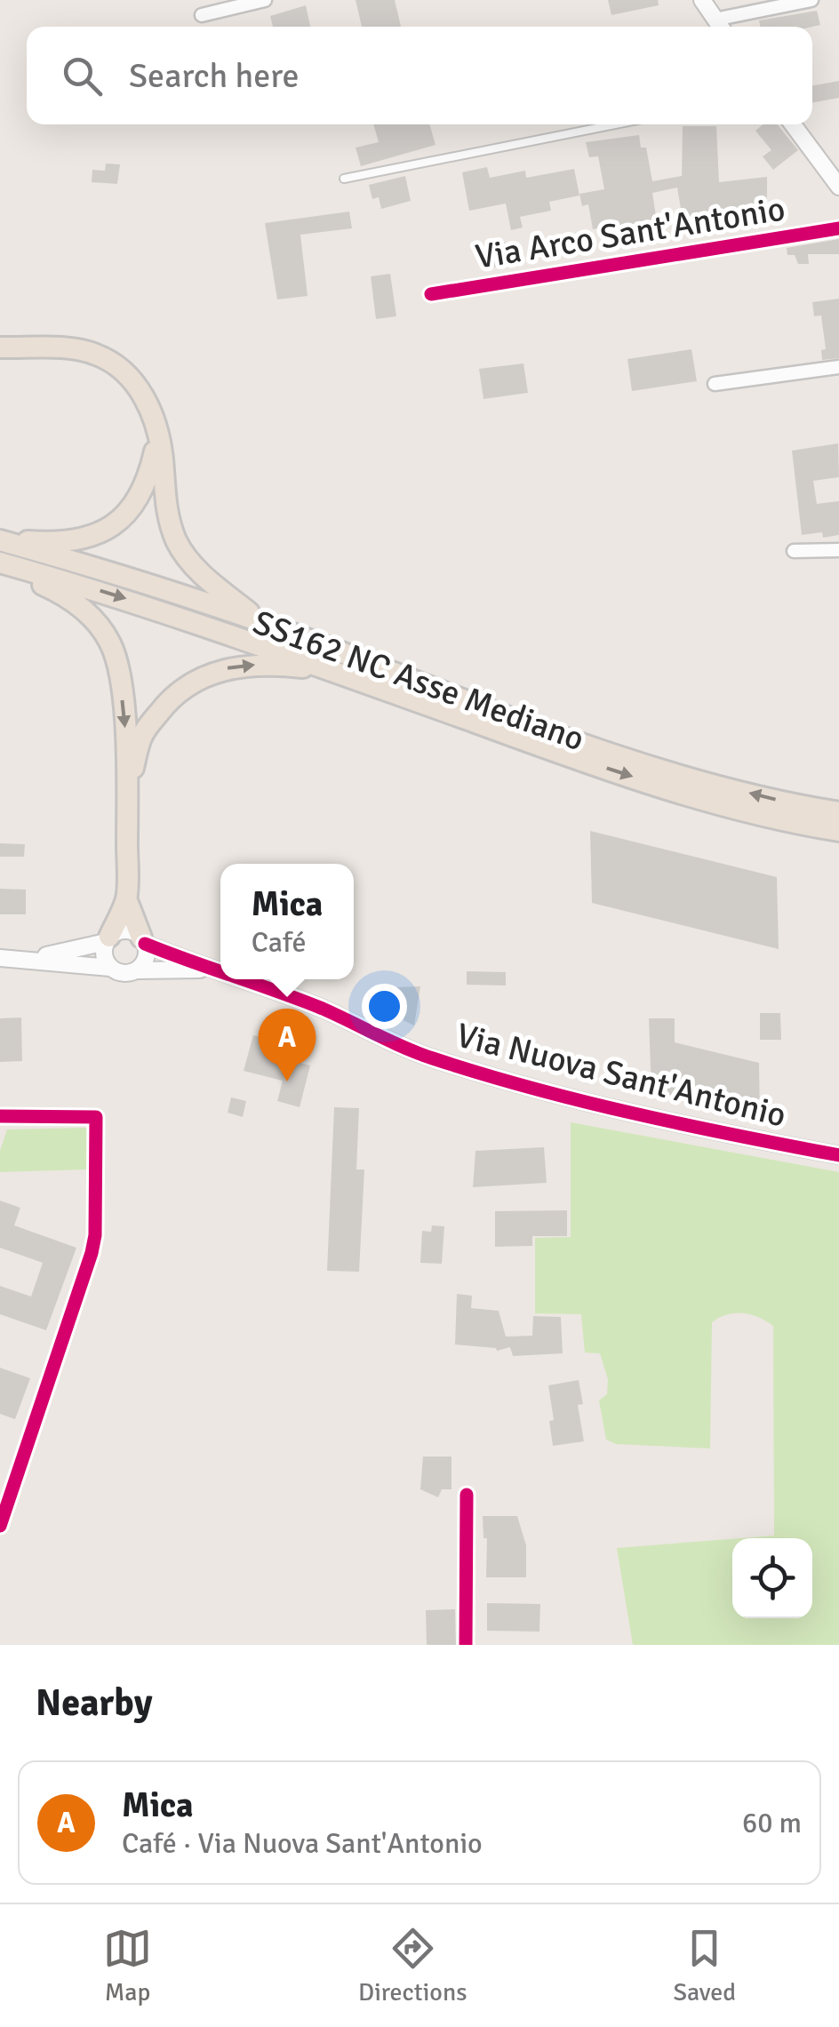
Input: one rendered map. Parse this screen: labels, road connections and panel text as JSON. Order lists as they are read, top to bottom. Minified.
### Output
{"streets":{"highway":["SS162 NC Asse Mediano"],"street":["Via Arco Sant'Antonio","Via Nuova Sant'Antonio"]},"page":{"search":"Search here","popup":["Mica","Café"],"pins":"A","heading":"Nearby","list":[{"mark":"A","name":"Mica","note":"Café · Via Nuova Sant'Antonio","value":"60 m"}],"nav":["Map","Directions","Saved"]}}
